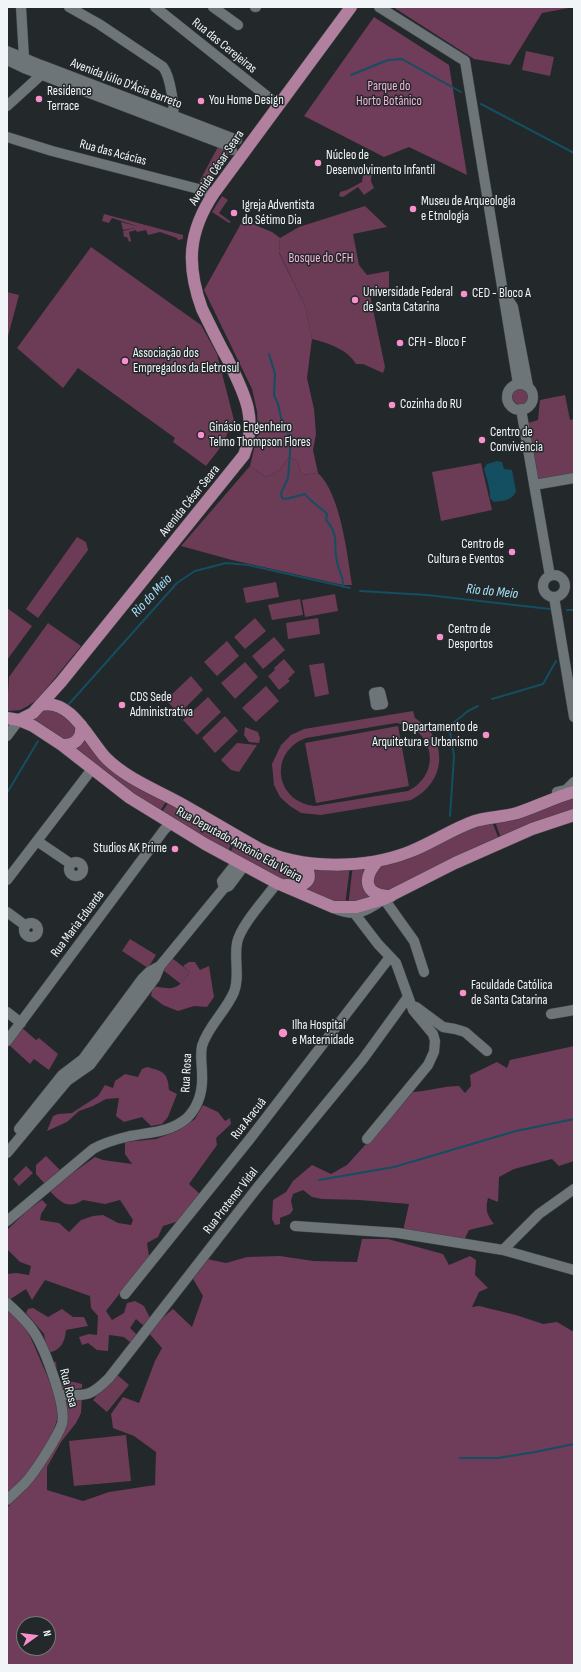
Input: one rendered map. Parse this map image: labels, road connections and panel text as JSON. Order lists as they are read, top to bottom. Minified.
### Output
{"streets":{"main road":["Avenida César Seara","Rua Deputado Antônio Edu Vieira"],"street":["Rua das Cerejeiras","Avenida Júlio D'Ácia Barreto","Rua das Acácias","Rua Maria Eduarda","Rua Rosa","Rua Aracuã","Rua Protenor Vidal"]},"crossings":[["Rua das Cerejeiras","Avenida César Seara"],["Avenida Júlio D'Ácia Barreto","Avenida César Seara"],["Rua das Acácias","Avenida César Seara"],["Avenida César Seara","Rua Deputado Antônio Edu Vieira"],["Rua Deputado Antônio Edu Vieira","Rua Maria Eduarda"],["Rua Deputado Antônio Edu Vieira","Rua Rosa"],["Rua Rosa","Rua Protenor Vidal"]],"water":["Rio do Meio"],"parks":["Parque do Horto Botânico","Bosque do CFH"],"places":["Residence Terrace","You Home Design","Núcleo de Desenvolvimento Infantil","Museu de Arqueologia e Etnologia","Igreja Adventista do Sétimo Dia","CED - Bloco A","Universidade Federal de Santa Catarina","CFH - Bloco F","Associação dos Empregados da Eletrosul","Cozinha do RU","Ginásio Engenheiro Telmo Thompson Flores","Centro de Convivência","Centro de Cultura e Eventos","Centro de Desportos","CDS Sede Administrativa","Departamento de Arquitetura e Urbanismo","Studios AK Prime","Faculdade Católica de Santa Catarina","Ilha Hospital e Maternidade"],"north":"right"}
